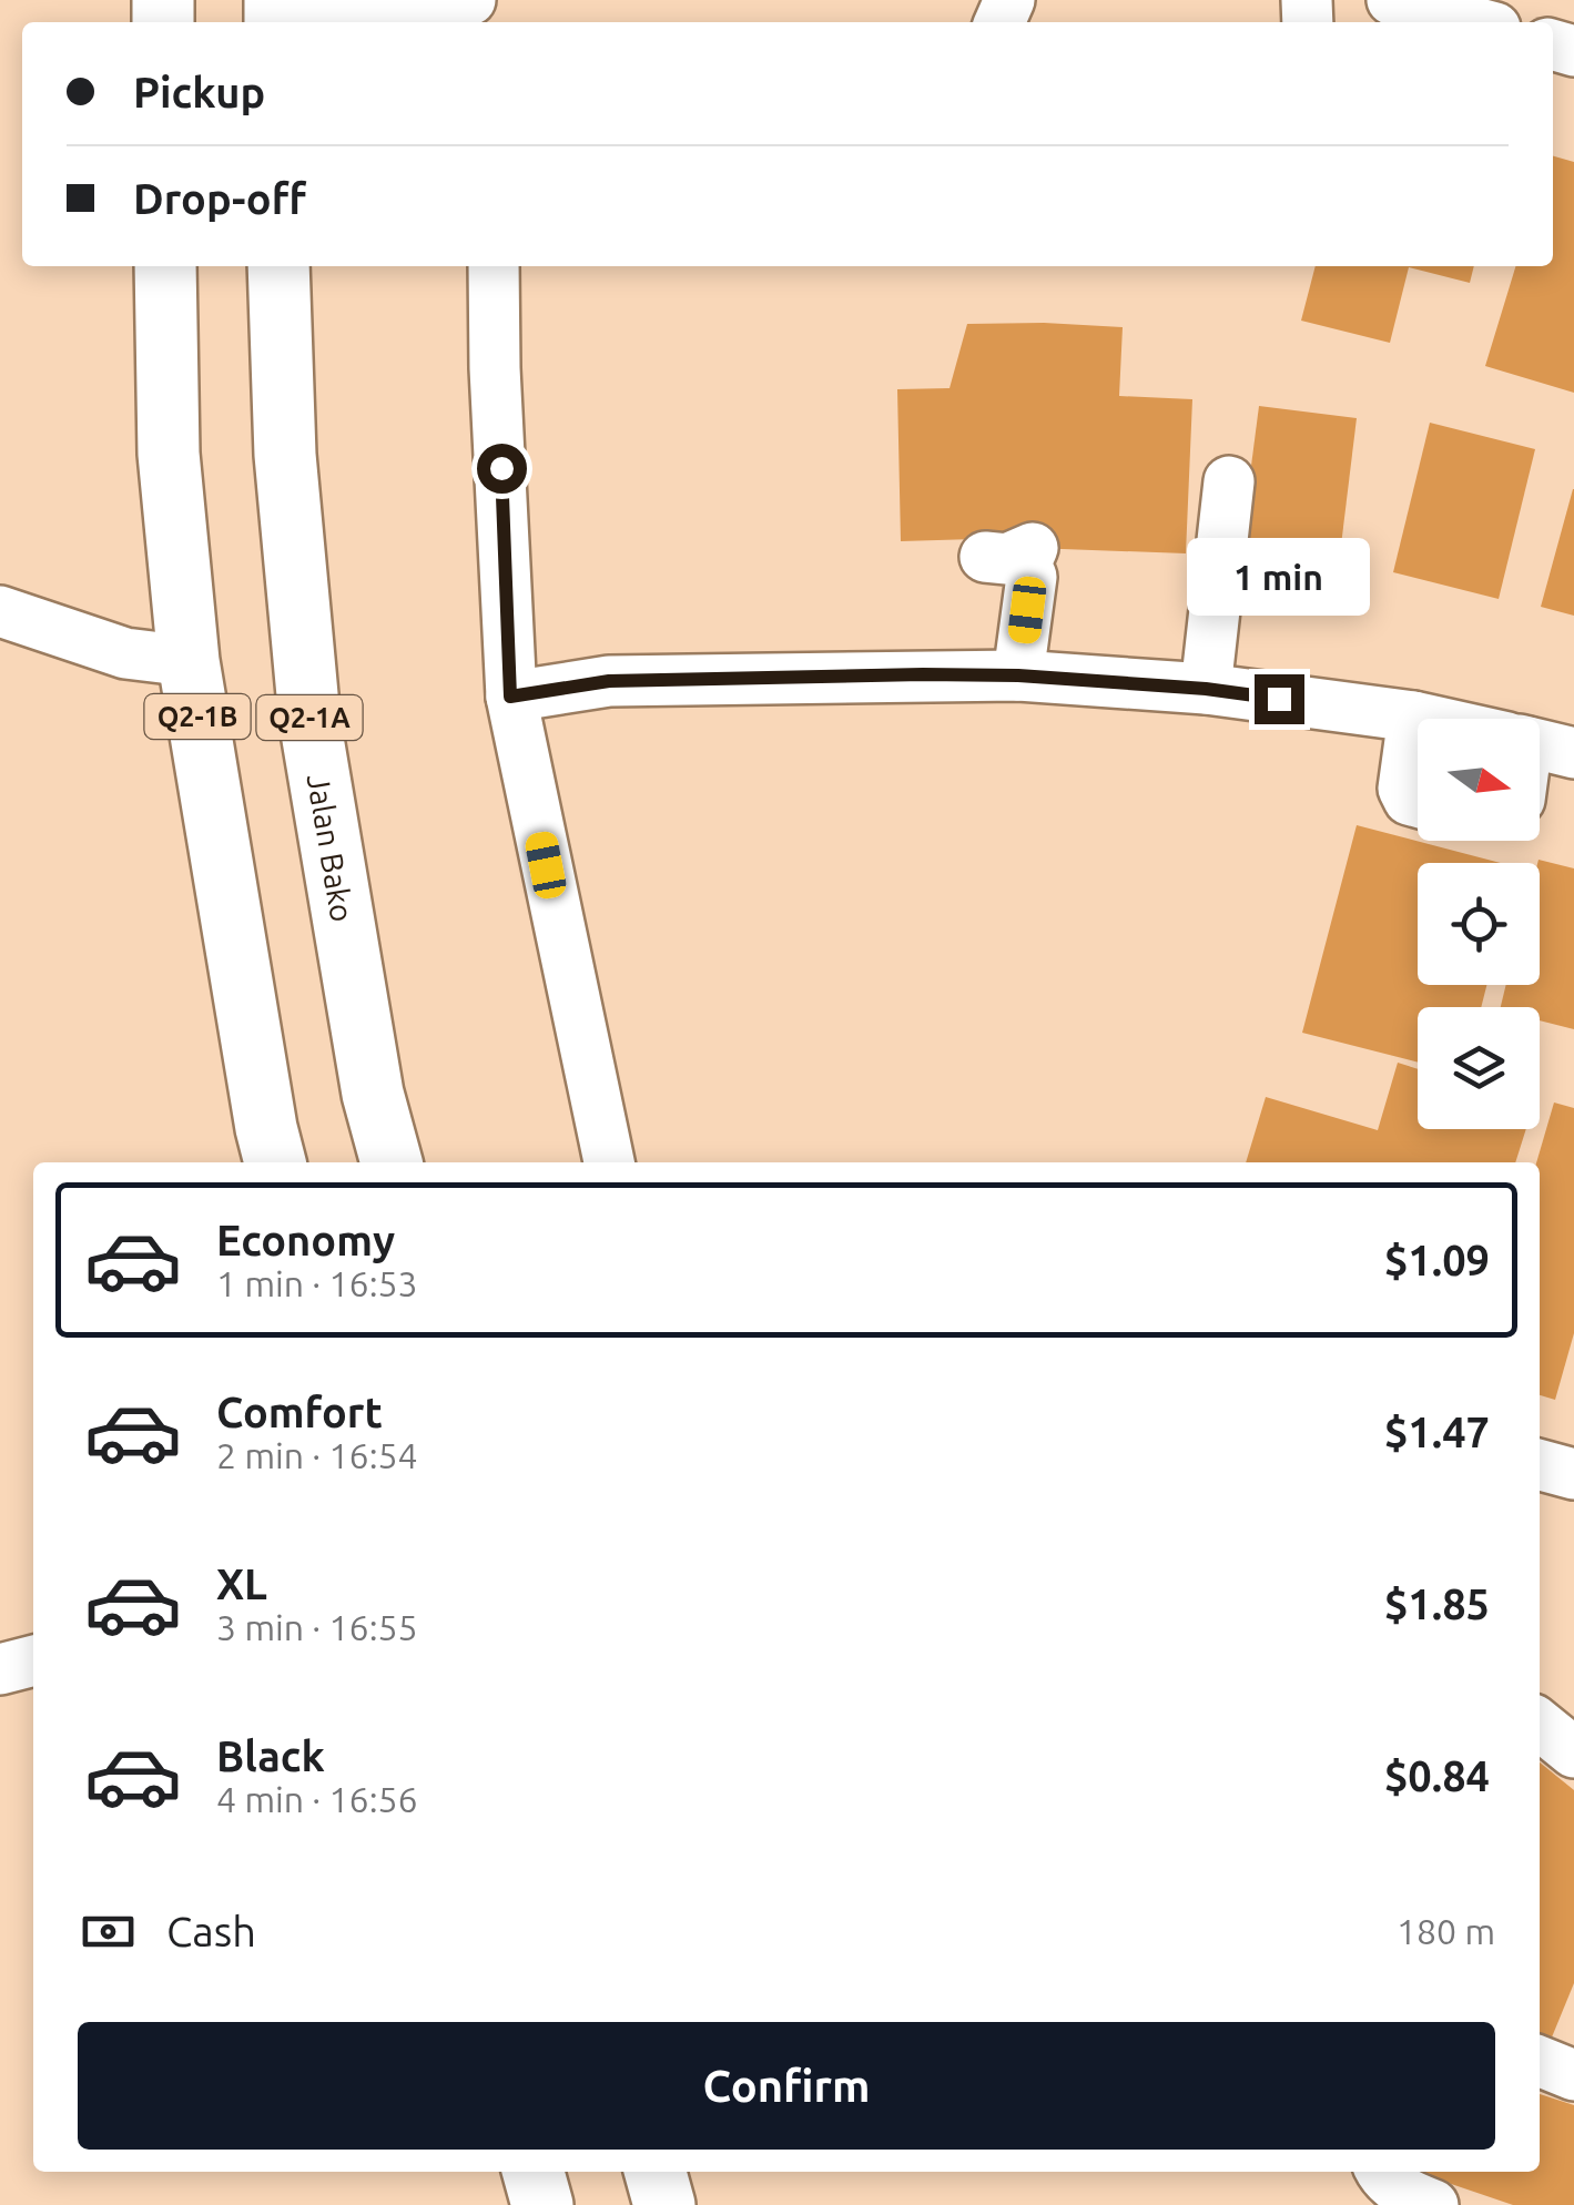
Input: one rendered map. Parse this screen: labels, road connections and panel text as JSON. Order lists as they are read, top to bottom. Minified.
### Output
{"streets":{"main road":["Q2-1B","Q2-1A","Jalan Bako"]},"north":"right","page":{"banner":["Pickup","Drop-off"],"bubble":"1 min","list":[{"name":"Economy","note":"1 min · 16:53","value":"$1.09"},{"name":"Comfort","note":"2 min · 16:54","value":"$1.47"},{"name":"XL","note":"3 min · 16:55","value":"$1.85"},{"name":"Black","note":"4 min · 16:56","value":"$0.84"}],"pay":["Cash","180 m"],"buttons":"Confirm"}}
